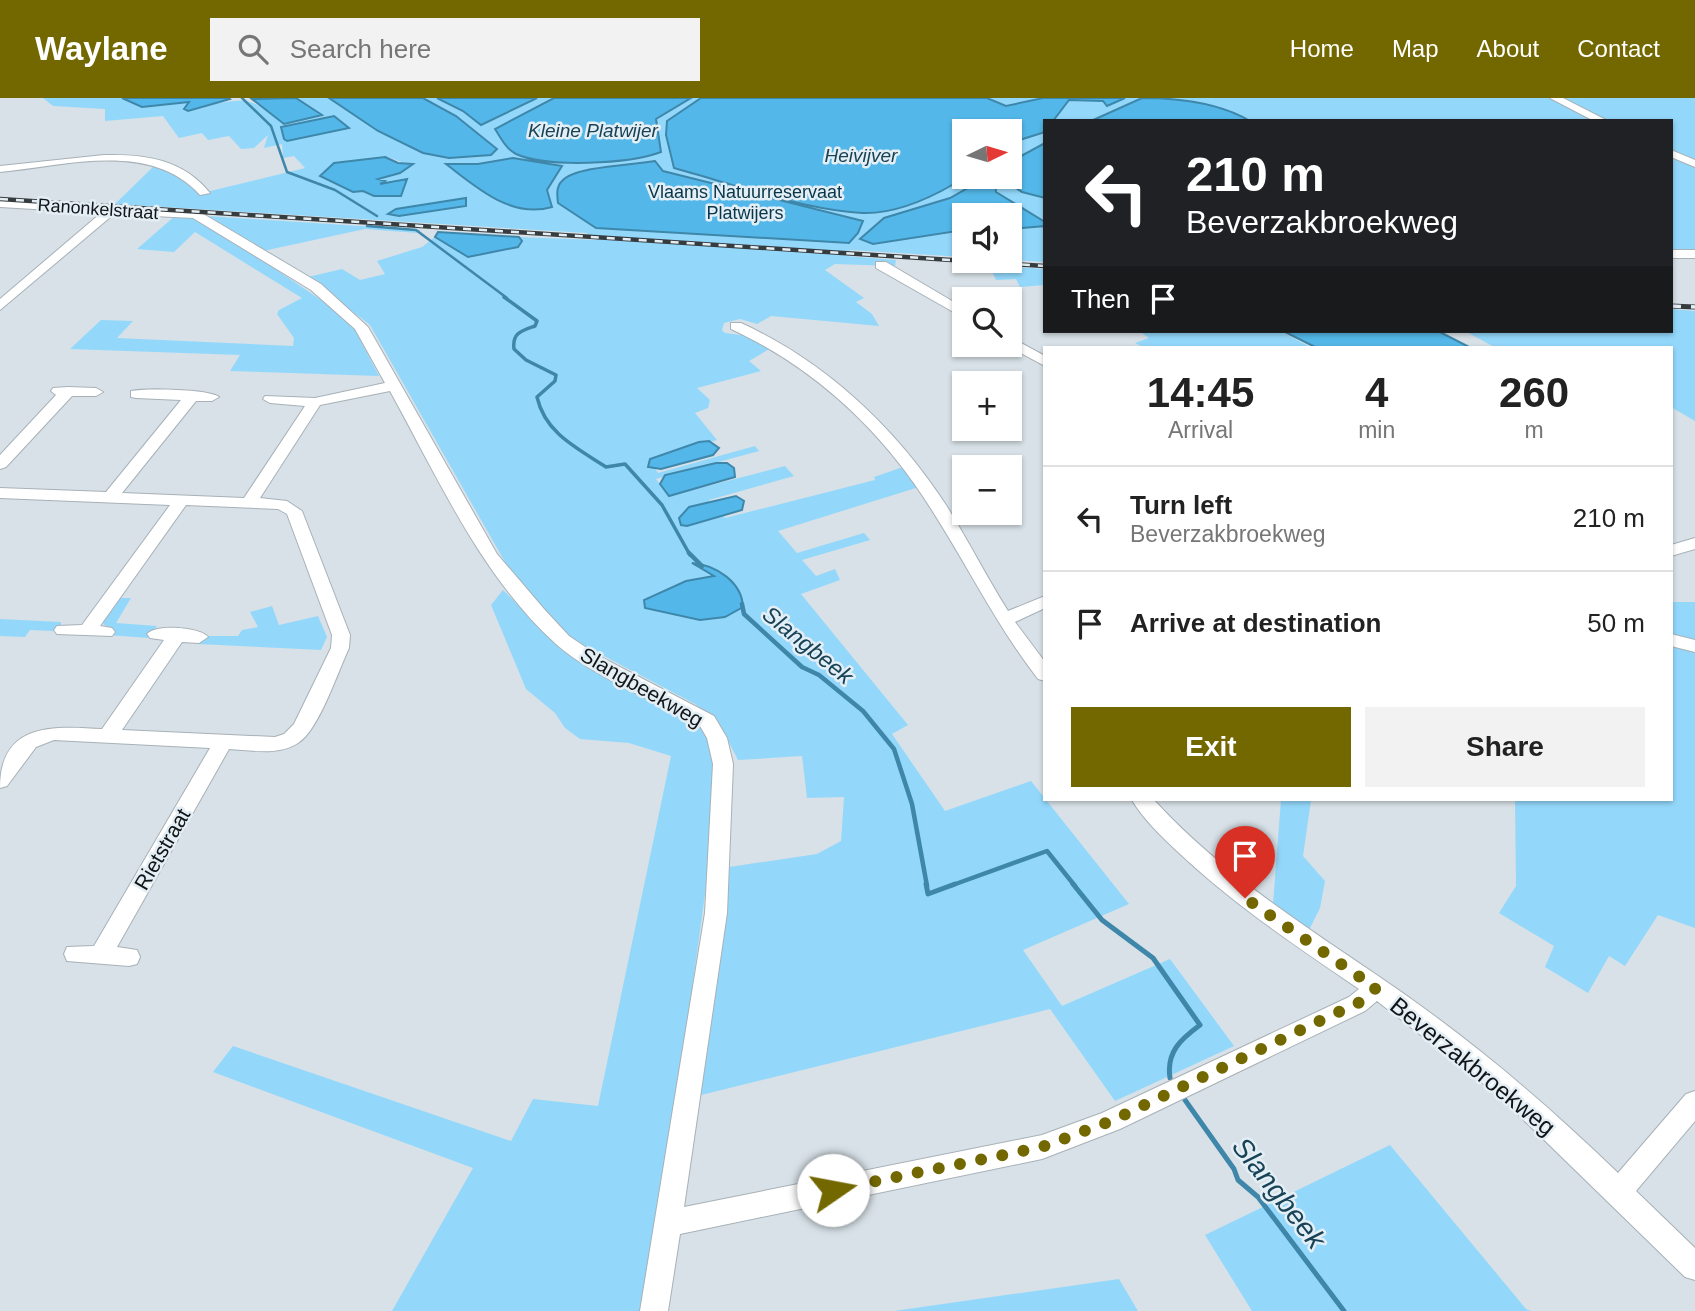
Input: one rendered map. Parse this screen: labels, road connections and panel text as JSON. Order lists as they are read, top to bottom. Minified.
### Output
{"streets":{"street":["Ranonkelstraat","Slangbeekweg","Rietstraat","Beverzakbroekweg"]},"crossings":[["Ranonkelstraat","Slangbeekweg"]],"water":["Kleine Platwijer","Heivijver","Slangbeek"],"parks":["Vlaams Natuurreservaat Platwijers"],"north":"right","page":{"header":"Waylane","search":"Search here","nav":["Home","Map","About","Contact"],"map_buttons":["+","−"],"turn":["210 m","Beverzakbroekweg"],"then":"Then","eta":["14:45","Arrival","4","min","260","m"],"list":[{"name":"Turn left","note":"Beverzakbroekweg","value":"210 m"},{"name":"Arrive at destination","value":"50 m"}],"buttons":["Exit","Share"]}}
